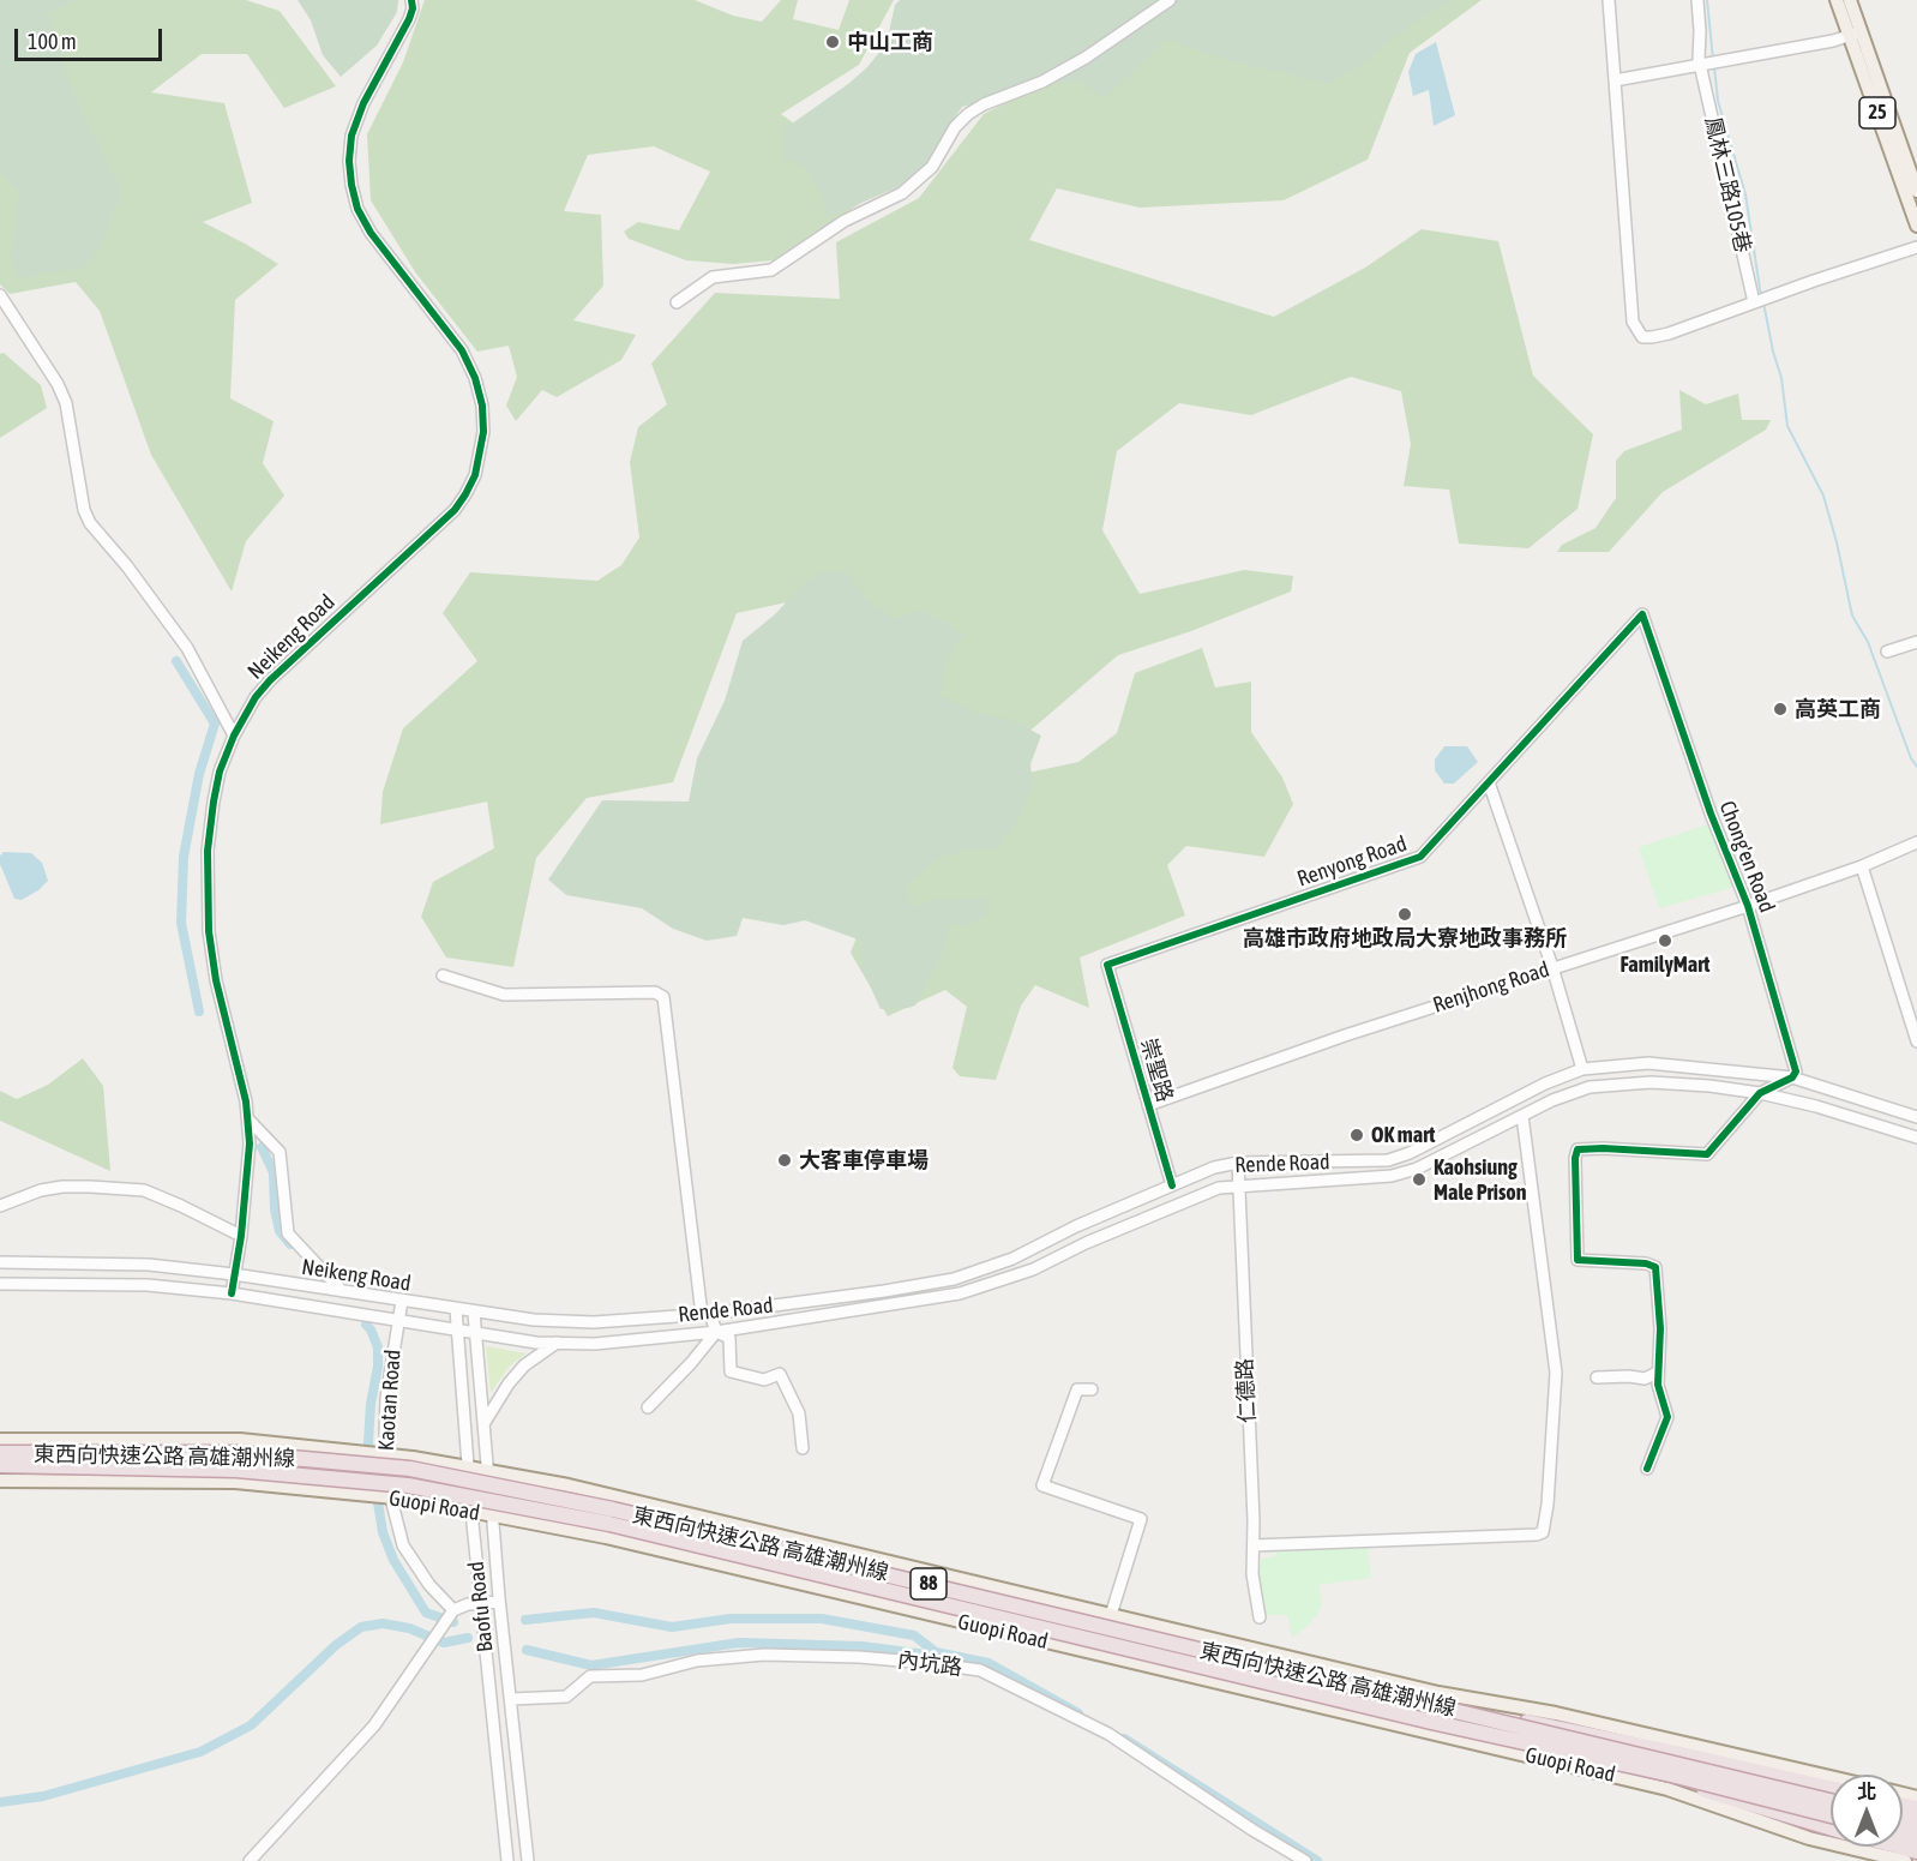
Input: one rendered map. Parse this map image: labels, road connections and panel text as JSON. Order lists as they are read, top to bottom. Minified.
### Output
{"streets":{"highway":["東西向快速公路 高雄潮州線","88"],"main road":["25","Guopi Road"],"street":["鳳林三路105巷","Neikeng Road","Chong'en Road","Renyong Road","Renjhong Road","崇聖路","Rende Road","仁德路","Kaotan Road","Baofu Road","內坑路"]},"crossings":[["Neikeng Road","Rende Road"],["Neikeng Road","Kaotan Road"],["Neikeng Road","Baofu Road"],["Chong'en Road","Renyong Road"],["Chong'en Road","Renjhong Road"],["Chong'en Road","Rende Road"],["Renyong Road","崇聖路"],["Renjhong Road","崇聖路"],["崇聖路","Rende Road"],["Rende Road","仁德路"],["Rende Road","Baofu Road"],["Kaotan Road","Guopi Road"],["Guopi Road","Baofu Road"],["Baofu Road","內坑路"]],"places":["中山工商","高英工商","高雄市政府地政局大寮地政事務所","FamilyMart","OK mart","大客車停車場","Kaohsiung Male Prison"],"scale_bar":"100 m","north":"top"}
